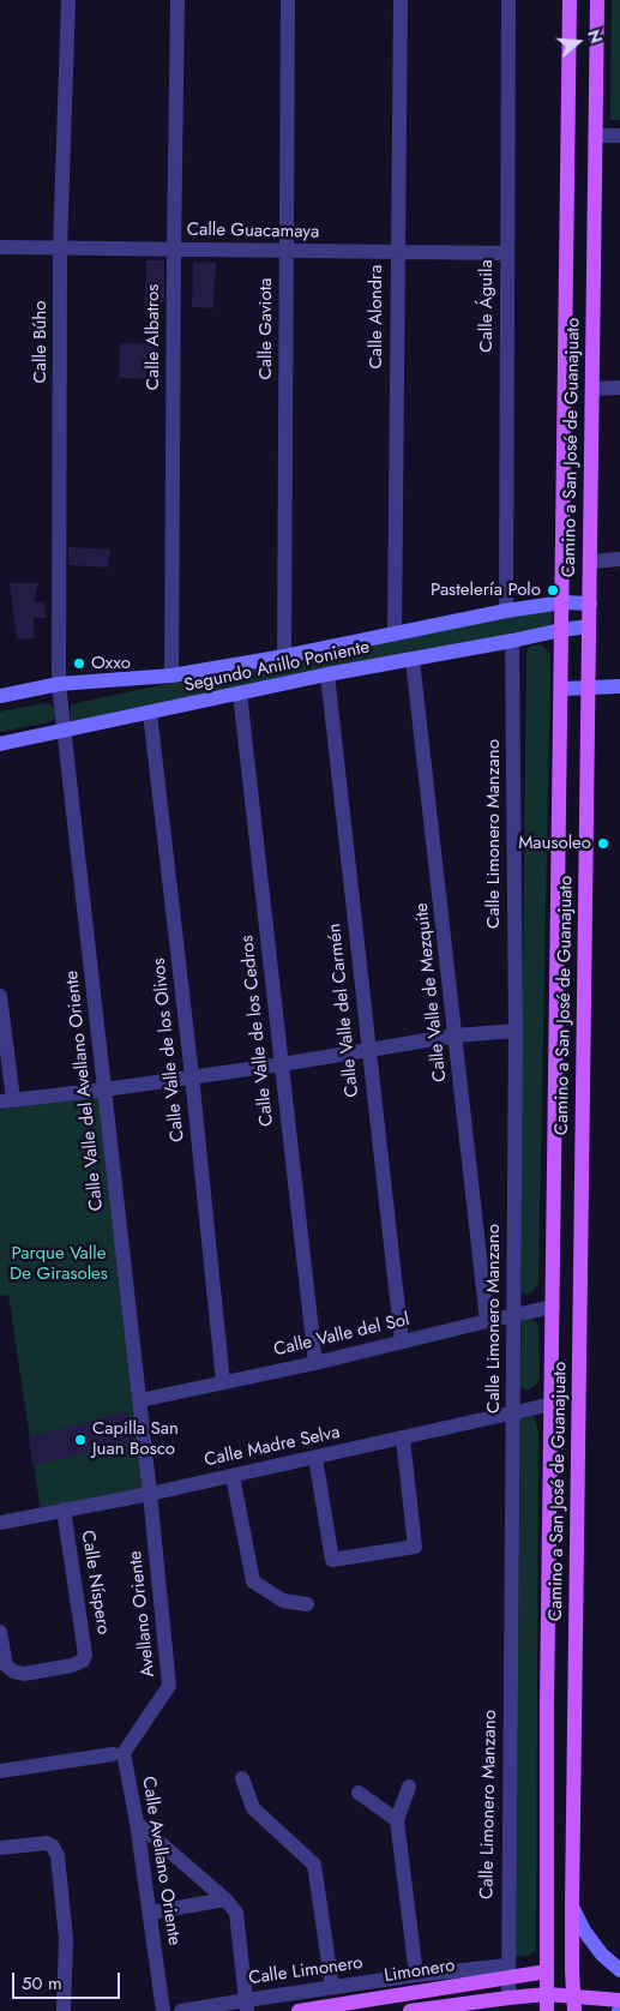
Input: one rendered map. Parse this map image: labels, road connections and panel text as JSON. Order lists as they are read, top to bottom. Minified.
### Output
{"streets":{"main road":["Camino a San José de Guanajuato","Segundo Anillo Poniente","Limonero"],"street":["Calle Guacamaya","Calle Águila","Calle Alondra","Calle Gaviota","Calle Albatros","Calle Búho","Calle Limonero Manzano","Calle Valle de Mezquite","Calle Valle del Carmén","Calle Valle de los Cedros","Calle Valle de los Olivos","Calle Valle del Avellano Oriente","Calle Valle del Sol","Calle Madre Selva","Calle Níspero","Avellano Oriente","Calle Avellano Oriente","Calle Limonero"]},"crossings":[["Calle Guacamaya","Calle Águila"],["Calle Guacamaya","Calle Alondra"],["Calle Guacamaya","Calle Gaviota"],["Calle Guacamaya","Calle Albatros"],["Calle Guacamaya","Calle Búho"],["Calle Águila","Segundo Anillo Poniente"],["Calle Alondra","Segundo Anillo Poniente"],["Calle Gaviota","Segundo Anillo Poniente"],["Calle Albatros","Segundo Anillo Poniente"],["Calle Búho","Segundo Anillo Poniente"],["Calle Búho","Calle Valle del Avellano Oriente"],["Camino a San José de Guanajuato","Segundo Anillo Poniente"],["Camino a San José de Guanajuato","Calle Valle del Sol"],["Camino a San José de Guanajuato","Calle Madre Selva"],["Camino a San José de Guanajuato","Limonero"],["Segundo Anillo Poniente","Calle Limonero Manzano"],["Segundo Anillo Poniente","Calle Valle de Mezquite"],["Segundo Anillo Poniente","Calle Valle del Carmén"],["Segundo Anillo Poniente","Calle Valle de los Cedros"],["Segundo Anillo Poniente","Calle Valle de los Olivos"],["Segundo Anillo Poniente","Calle Valle del Avellano Oriente"],["Calle Limonero Manzano","Calle Valle del Sol"],["Calle Limonero Manzano","Calle Madre Selva"],["Calle Limonero Manzano","Calle Limonero"],["Calle Limonero Manzano","Limonero"],["Calle Valle de Mezquite","Calle Valle del Sol"],["Calle Valle del Carmén","Calle Valle del Sol"],["Calle Valle de los Cedros","Calle Valle del Sol"],["Calle Valle de los Olivos","Calle Valle del Sol"],["Calle Valle del Avellano Oriente","Calle Valle del Sol"],["Calle Valle del Avellano Oriente","Calle Madre Selva"],["Calle Valle del Avellano Oriente","Avellano Oriente"],["Calle Madre Selva","Calle Níspero"],["Calle Madre Selva","Avellano Oriente"],["Avellano Oriente","Calle Avellano Oriente"],["Calle Limonero","Limonero"]],"parks":["Parque Valle De Girasoles"],"places":["Pastelería Polo","Oxxo","Mausoleo","Capilla San Juan Bosco"],"scale_bar":"50 m","north":"right"}
